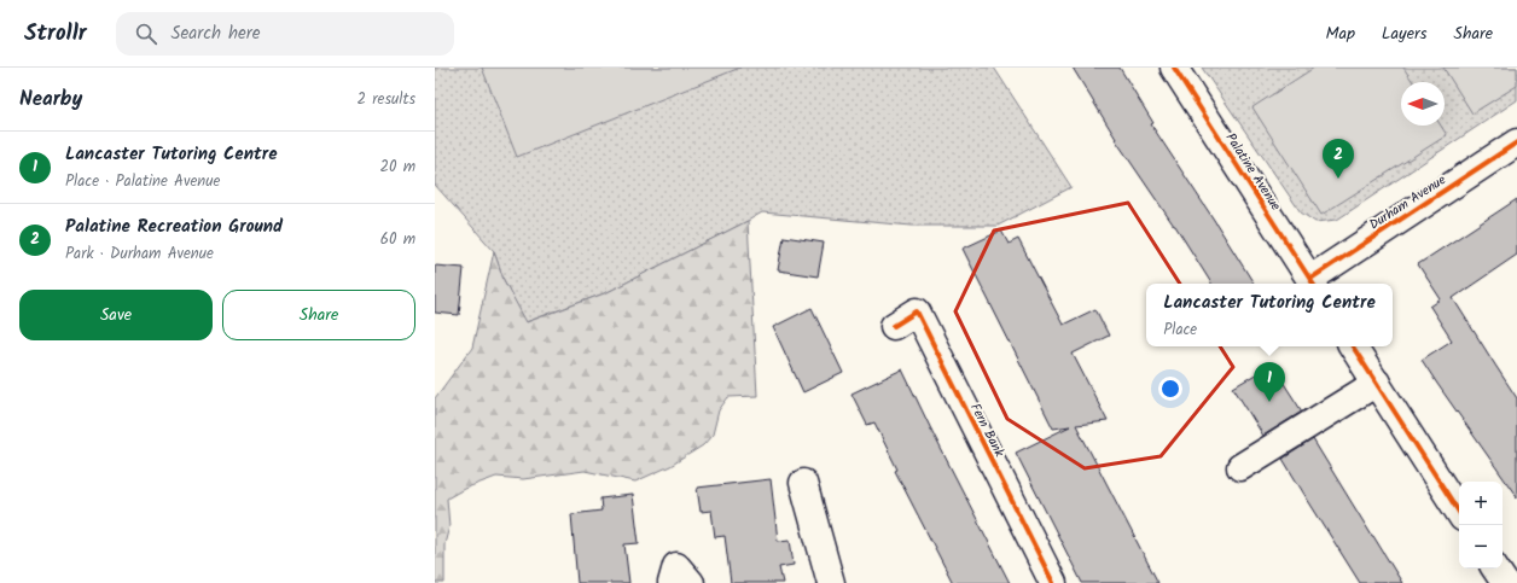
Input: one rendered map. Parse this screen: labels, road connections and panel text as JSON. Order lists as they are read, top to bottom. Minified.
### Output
{"streets":{"street":["Palatine Avenue","Durham Avenue","Fern Bank"]},"crossings":[["Palatine Avenue","Durham Avenue"]],"north":"left","page":{"header":"Strollr","search":"Search here","nav":["Map","Layers","Share"],"heading":["Nearby","2 results"],"list":[{"mark":"1","name":"Lancaster Tutoring Centre","note":"Place · Palatine Avenue","value":"20 m"},{"mark":"2","name":"Palatine Recreation Ground","note":"Park · Durham Avenue","value":"60 m"}],"pins":["2","1"],"buttons":["Save","Share"],"popup":["Lancaster Tutoring Centre","Place"],"map_buttons":["+","−"]}}
